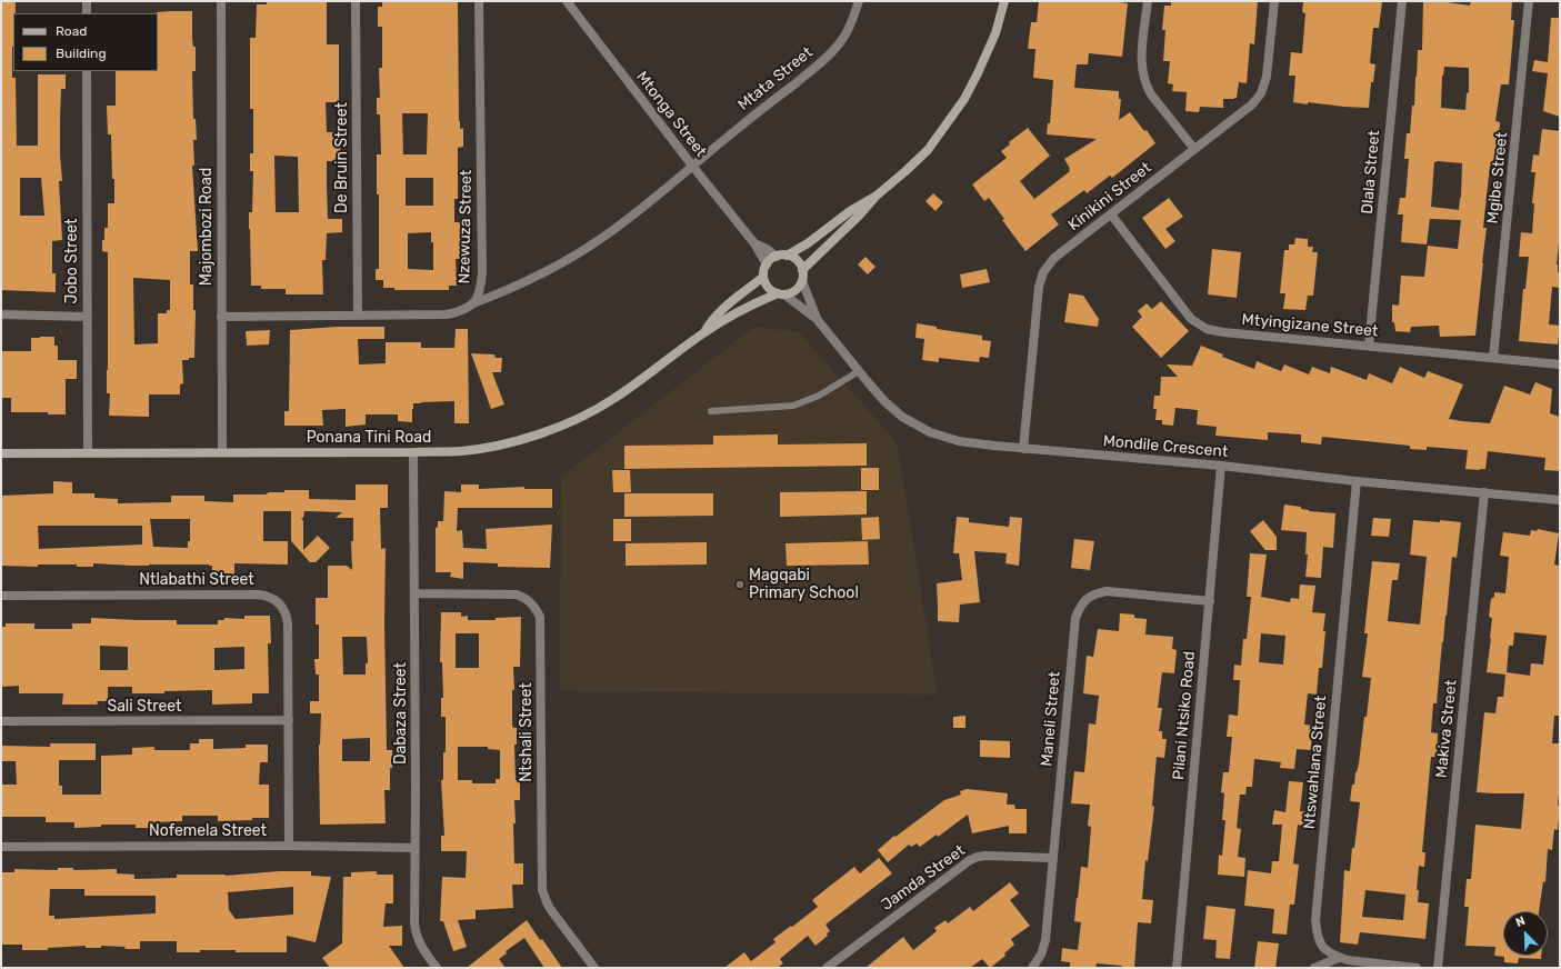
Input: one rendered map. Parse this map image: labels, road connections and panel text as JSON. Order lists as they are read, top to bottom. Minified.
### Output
{"streets":{"street":["Mtata Street","Mtonga Street","De Bruin Street","Dlala Street","Mgibe Street","Kinikini Street","Majombozi Road","Nzewuza Street","Jobo Street","Mtyingizane Street","Ponana Tini Road","Mondile Crescent","Ntlabathi Street","Sali Street","Dabaza Street","Pilani Ntsiko Road","Maneli Street","Makiva Street","Ntshali Street","Ntswahlana Street","Nofemela Street","Jamda Street"]},"crossings":[["Mtata Street","Mtonga Street"],["Mtata Street","Nzewuza Street"],["Mtonga Street","Ponana Tini Road"],["Mtonga Street","Mondile Crescent"],["De Bruin Street","Nzewuza Street"],["Dlala Street","Mtyingizane Street"],["Mgibe Street","Mtyingizane Street"],["Kinikini Street","Mtyingizane Street"],["Kinikini Street","Mondile Crescent"],["Majombozi Road","Nzewuza Street"],["Majombozi Road","Ponana Tini Road"],["Jobo Street","Ponana Tini Road"],["Ponana Tini Road","Mondile Crescent"],["Ponana Tini Road","Dabaza Street"],["Mondile Crescent","Pilani Ntsiko Road"],["Mondile Crescent","Makiva Street"],["Mondile Crescent","Ntswahlana Street"],["Ntlabathi Street","Sali Street"],["Ntlabathi Street","Nofemela Street"],["Dabaza Street","Ntshali Street"],["Dabaza Street","Nofemela Street"],["Pilani Ntsiko Road","Maneli Street"],["Maneli Street","Jamda Street"]],"places":["Magqabi Primary School"],"legend":["Road","Building"],"north":"top left"}
